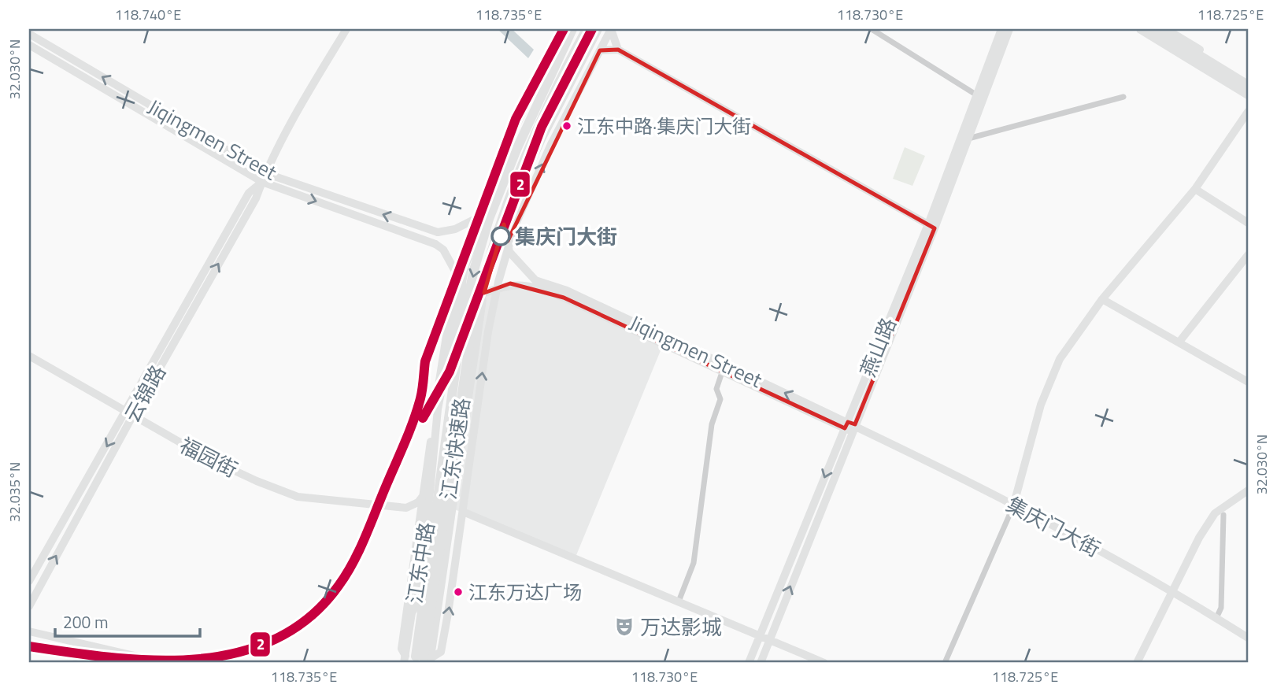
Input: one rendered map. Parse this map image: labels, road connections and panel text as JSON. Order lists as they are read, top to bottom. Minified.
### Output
{"streets":{"highway":["江东快速路"],"main road":["江东中路"],"street":["Jiqingmen Street","燕山路","云锦路","福园街","集庆门大街"]},"crossings":[["Jiqingmen Street","燕山路"],["Jiqingmen Street","云锦路"],["Jiqingmen Street","集庆门大街"],["燕山路","集庆门大街"],["云锦路","福园街"],["江东快速路","江东中路"]],"places":{"other":["江东中路·集庆门大街","集庆门大街","江东万达广场"],"theatre":["万达影城"]},"lines":["transit line 2"],"scale_bar":"200 m","coordinates":["118.740°E","118.735°E","118.730°E","118.725°E","32.030°N","32.035°N"]}
